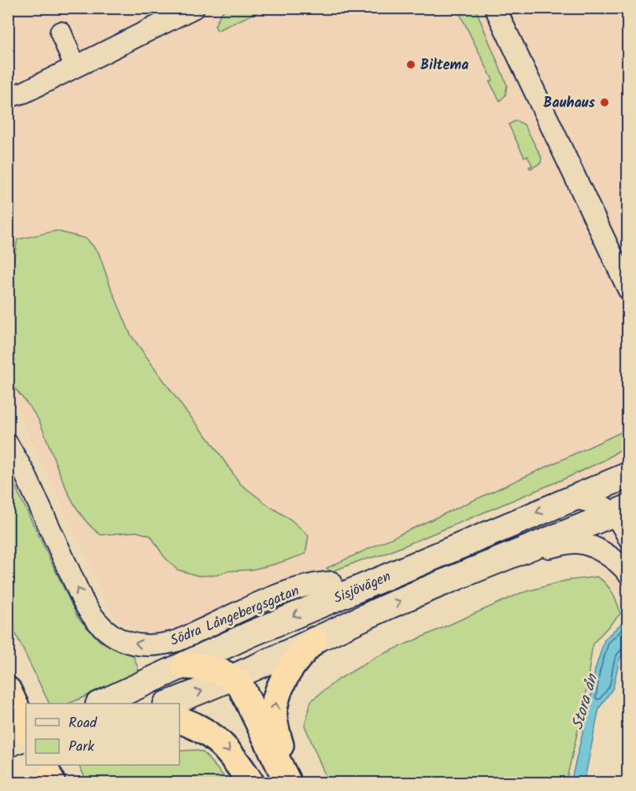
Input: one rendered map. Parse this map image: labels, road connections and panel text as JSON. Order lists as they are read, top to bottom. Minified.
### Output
{"streets":{"street":["Sisjövägen","Södra Långebergsgatan"]},"crossings":[["Sisjövägen","Södra Långebergsgatan"]],"water":["Stora ån"],"places":["Biltema","Bauhaus"],"legend":["Road","Park"]}
